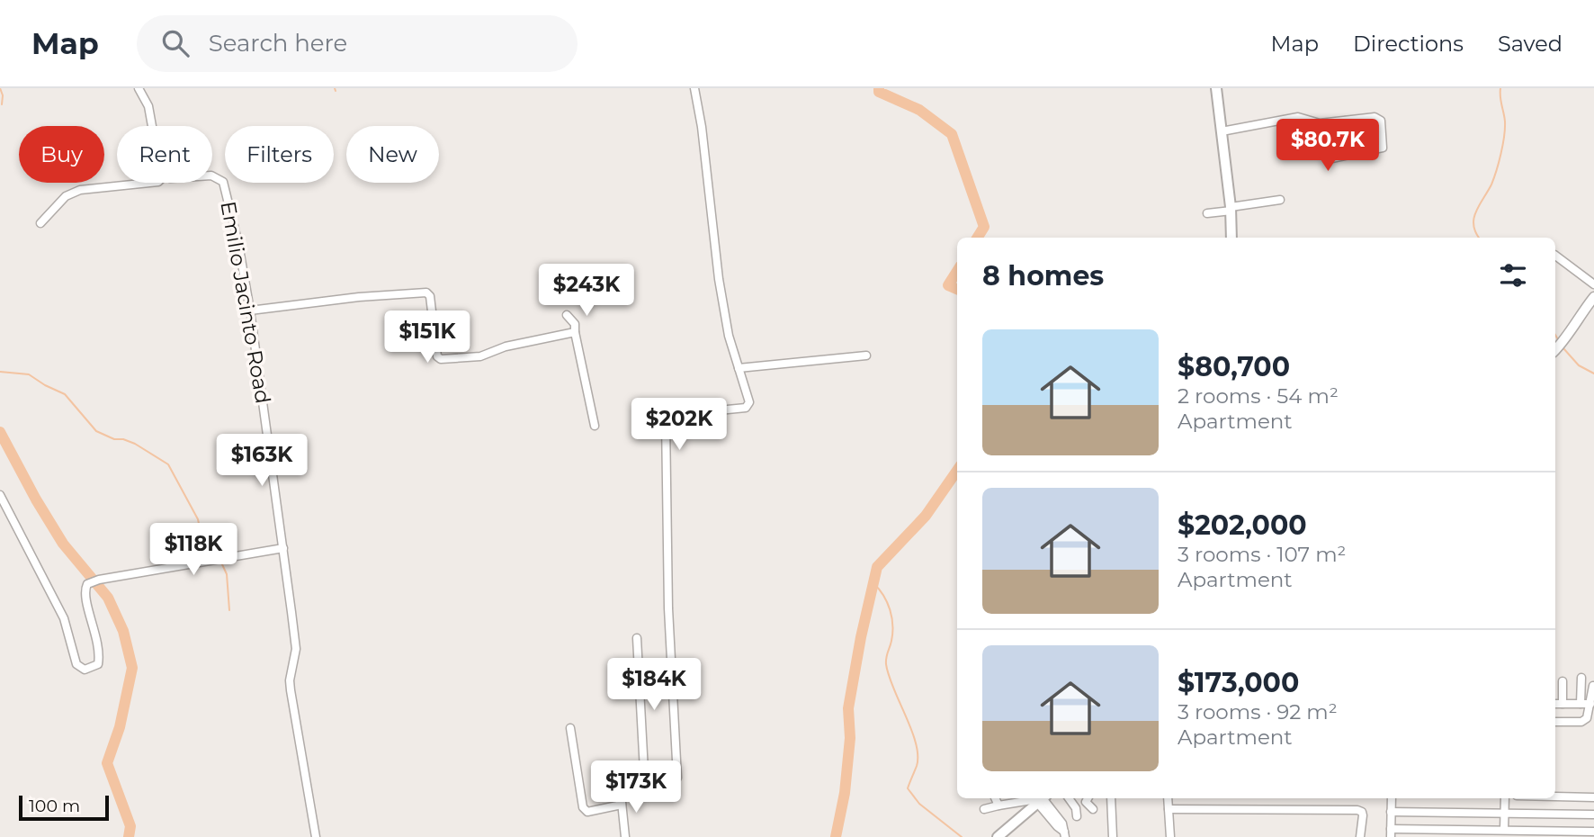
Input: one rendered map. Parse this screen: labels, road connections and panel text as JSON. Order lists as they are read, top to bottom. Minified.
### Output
{"streets":{"street":["Emilio Jacinto Road"]},"scale_bar":"100 m","page":{"header":"Map","search":"Search here","nav":["Map","Directions","Saved"],"price":["$80.7K","$243K","$151K","$202K","$163K","$118K","$184K","$173K"],"chip":["Buy","Rent","Filters","New"],"heading":"8 homes","list":[{"name":"$80,700","note":"2 rooms · 54 m² · Apartment"},{"name":"$202,000","note":"3 rooms · 107 m² · Apartment"},{"name":"$173,000","note":"3 rooms · 92 m² · Apartment"}],"scale":"100 m"}}
